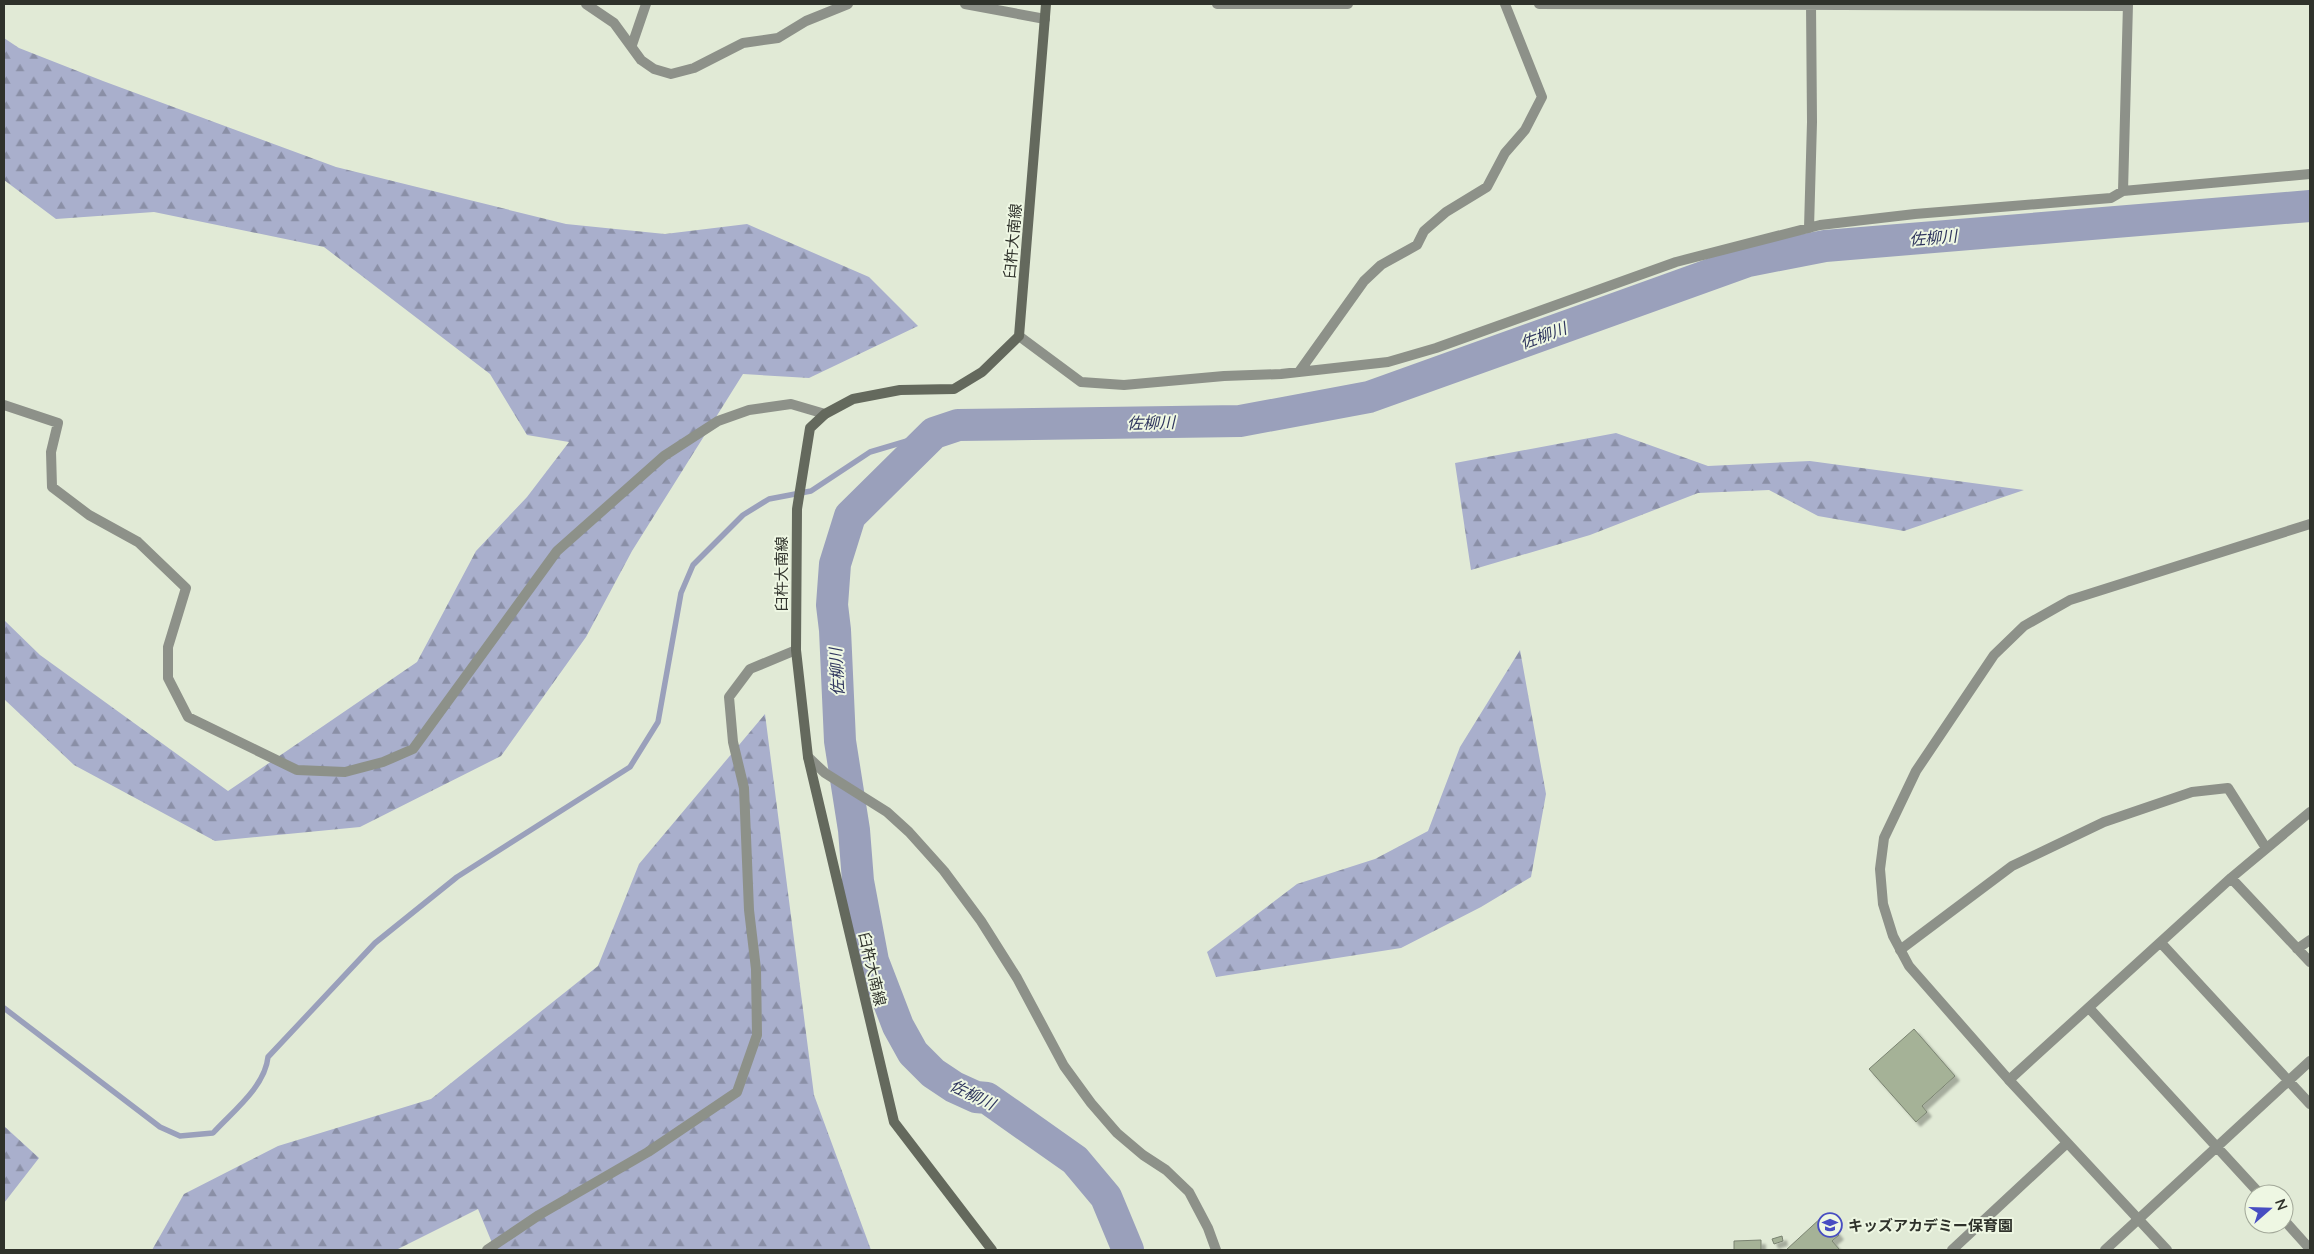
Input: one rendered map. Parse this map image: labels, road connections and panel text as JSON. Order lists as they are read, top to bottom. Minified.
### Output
{"streets":{"main road":["臼杵大南線"]},"water":["佐柳川"],"places":{"school or university":["キッズアカデミー保育園"]},"north":"right"}
